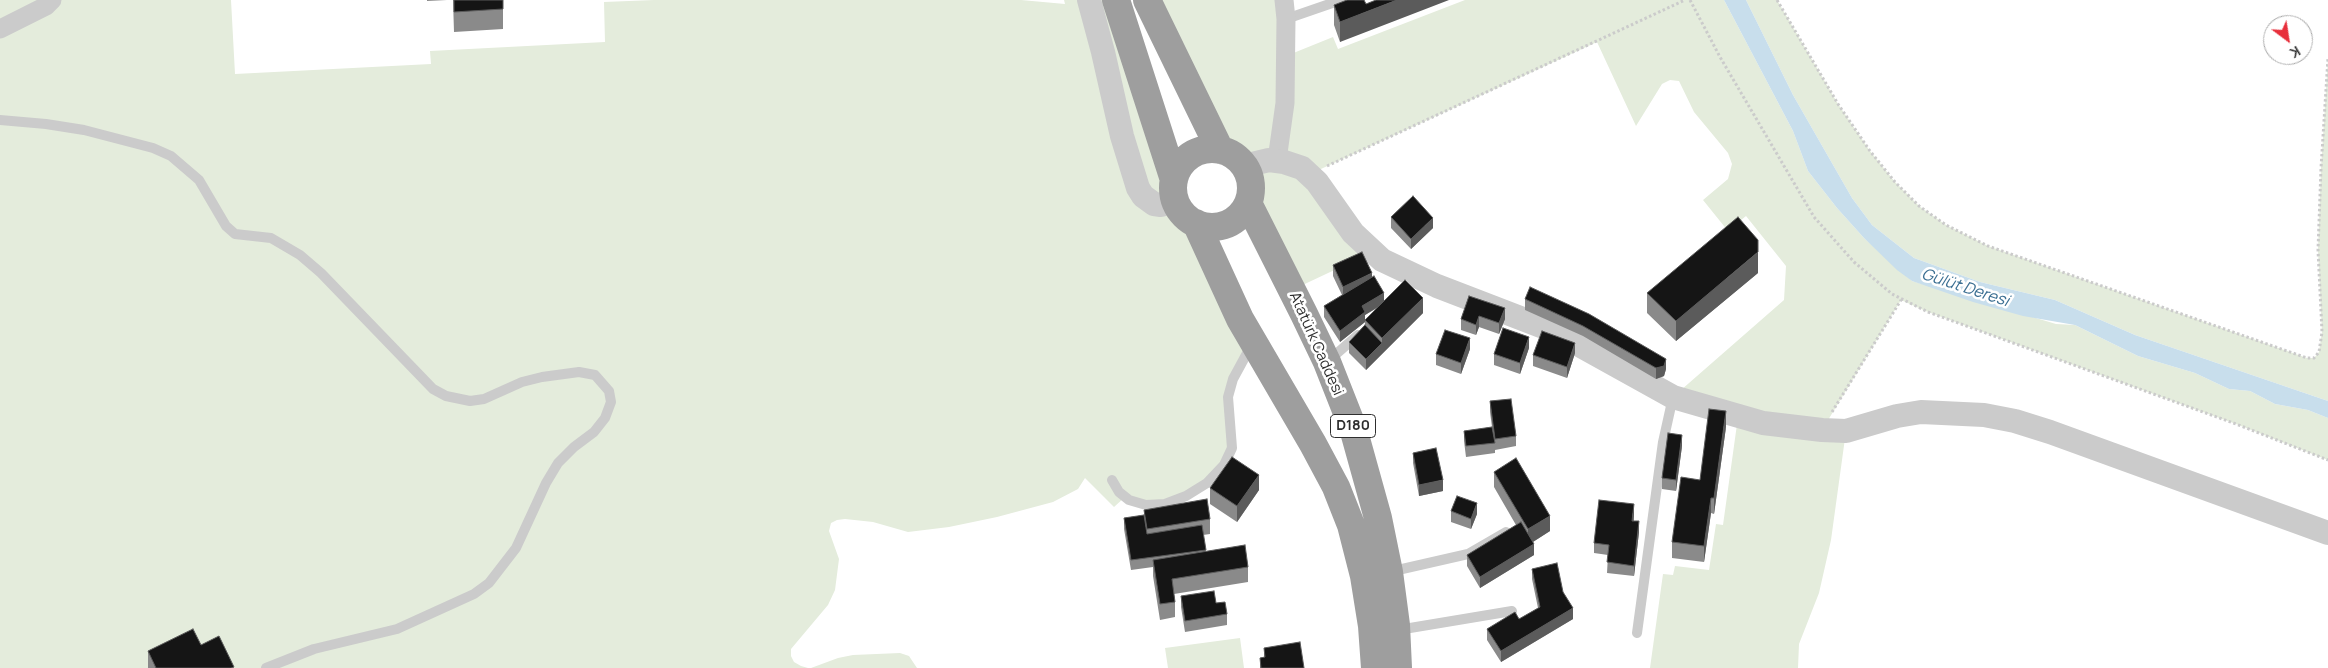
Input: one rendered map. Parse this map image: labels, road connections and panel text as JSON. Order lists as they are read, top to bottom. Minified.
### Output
{"streets":{"highway":["Atatürk Caddesi","D180"]},"crossings":[["Atatürk Caddesi","D180"]],"water":["Gülüt Deresi"],"north":"bottom right"}
